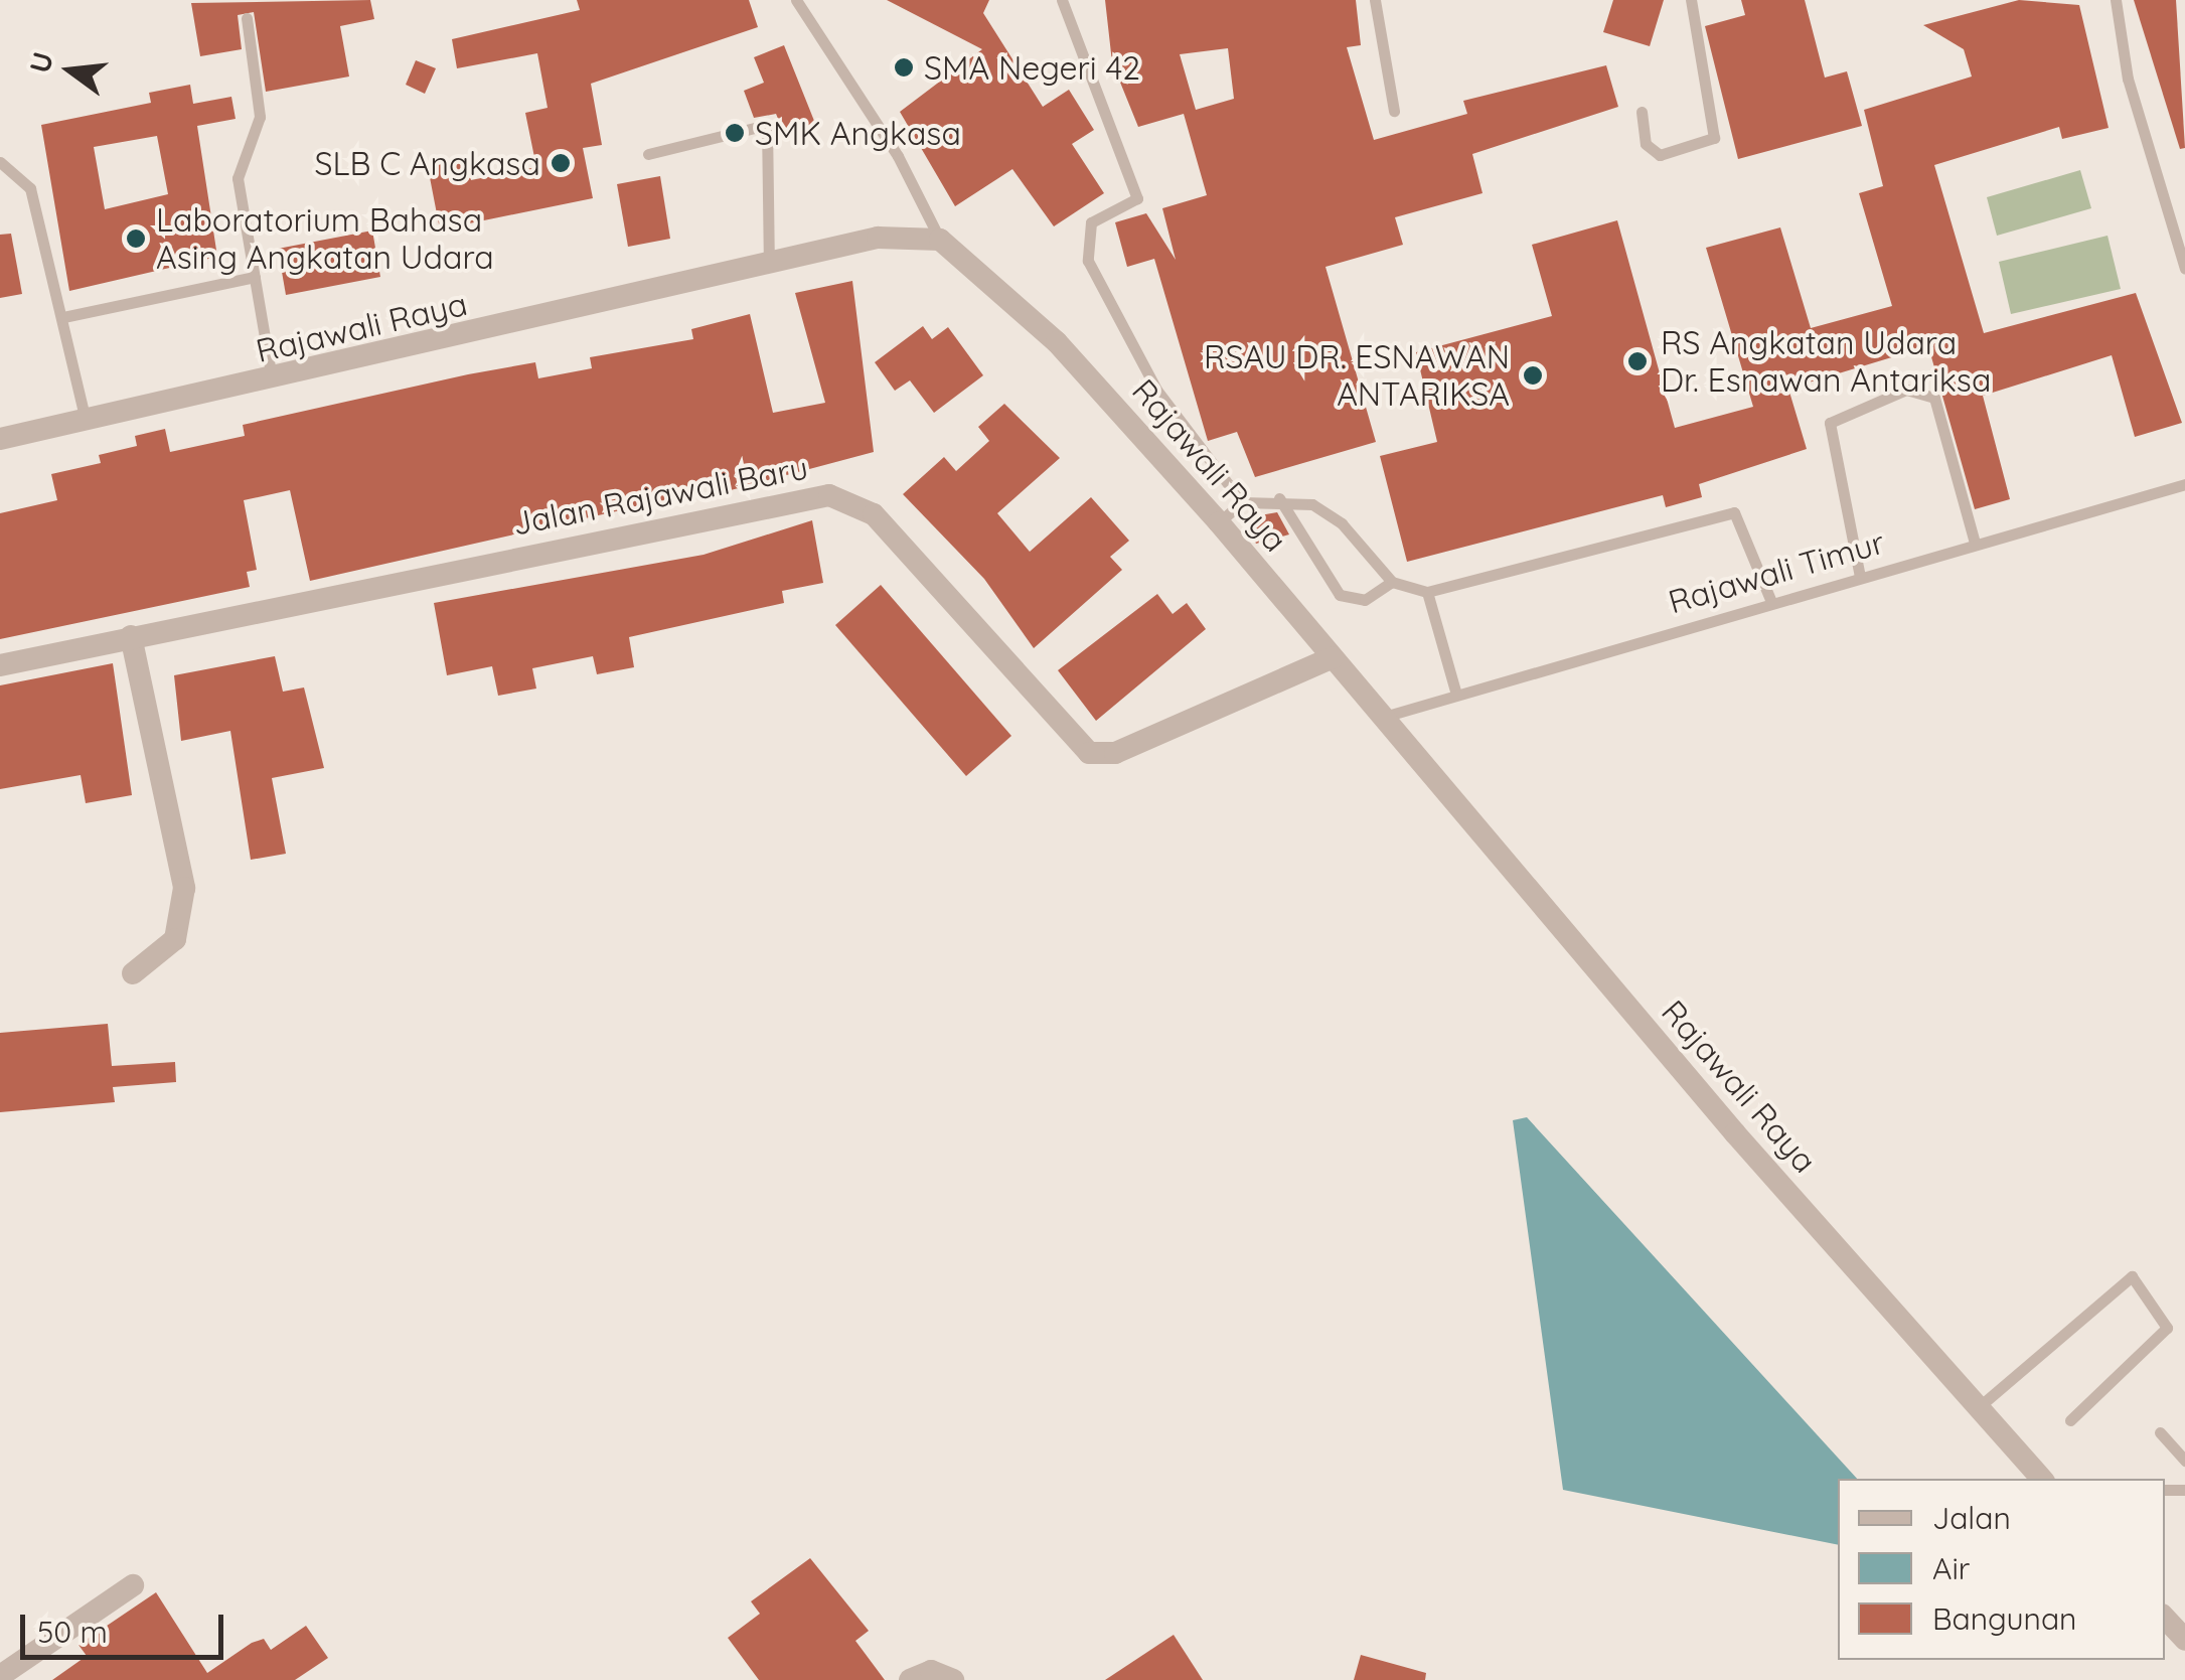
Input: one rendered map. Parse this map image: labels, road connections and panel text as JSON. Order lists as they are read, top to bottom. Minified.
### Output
{"streets":{"street":["Rajawali Raya","Jalan Rajawali Baru"],"lane":["Rajawali Timur"]},"crossings":[["Rajawali Raya","Jalan Rajawali Baru"],["Rajawali Raya","Rajawali Timur"]],"places":["SMA Negeri 42","SMK Angkasa","SLB C Angkasa","Laboratorium Bahasa Asing Angkatan Udara","RS Angkatan Udara Dr. Esnawan Antariksa","RSAU DR. ESNAWAN ANTARIKSA"],"legend":["Jalan","Air","Bangunan"],"scale_bar":"50 m","north":"left"}
